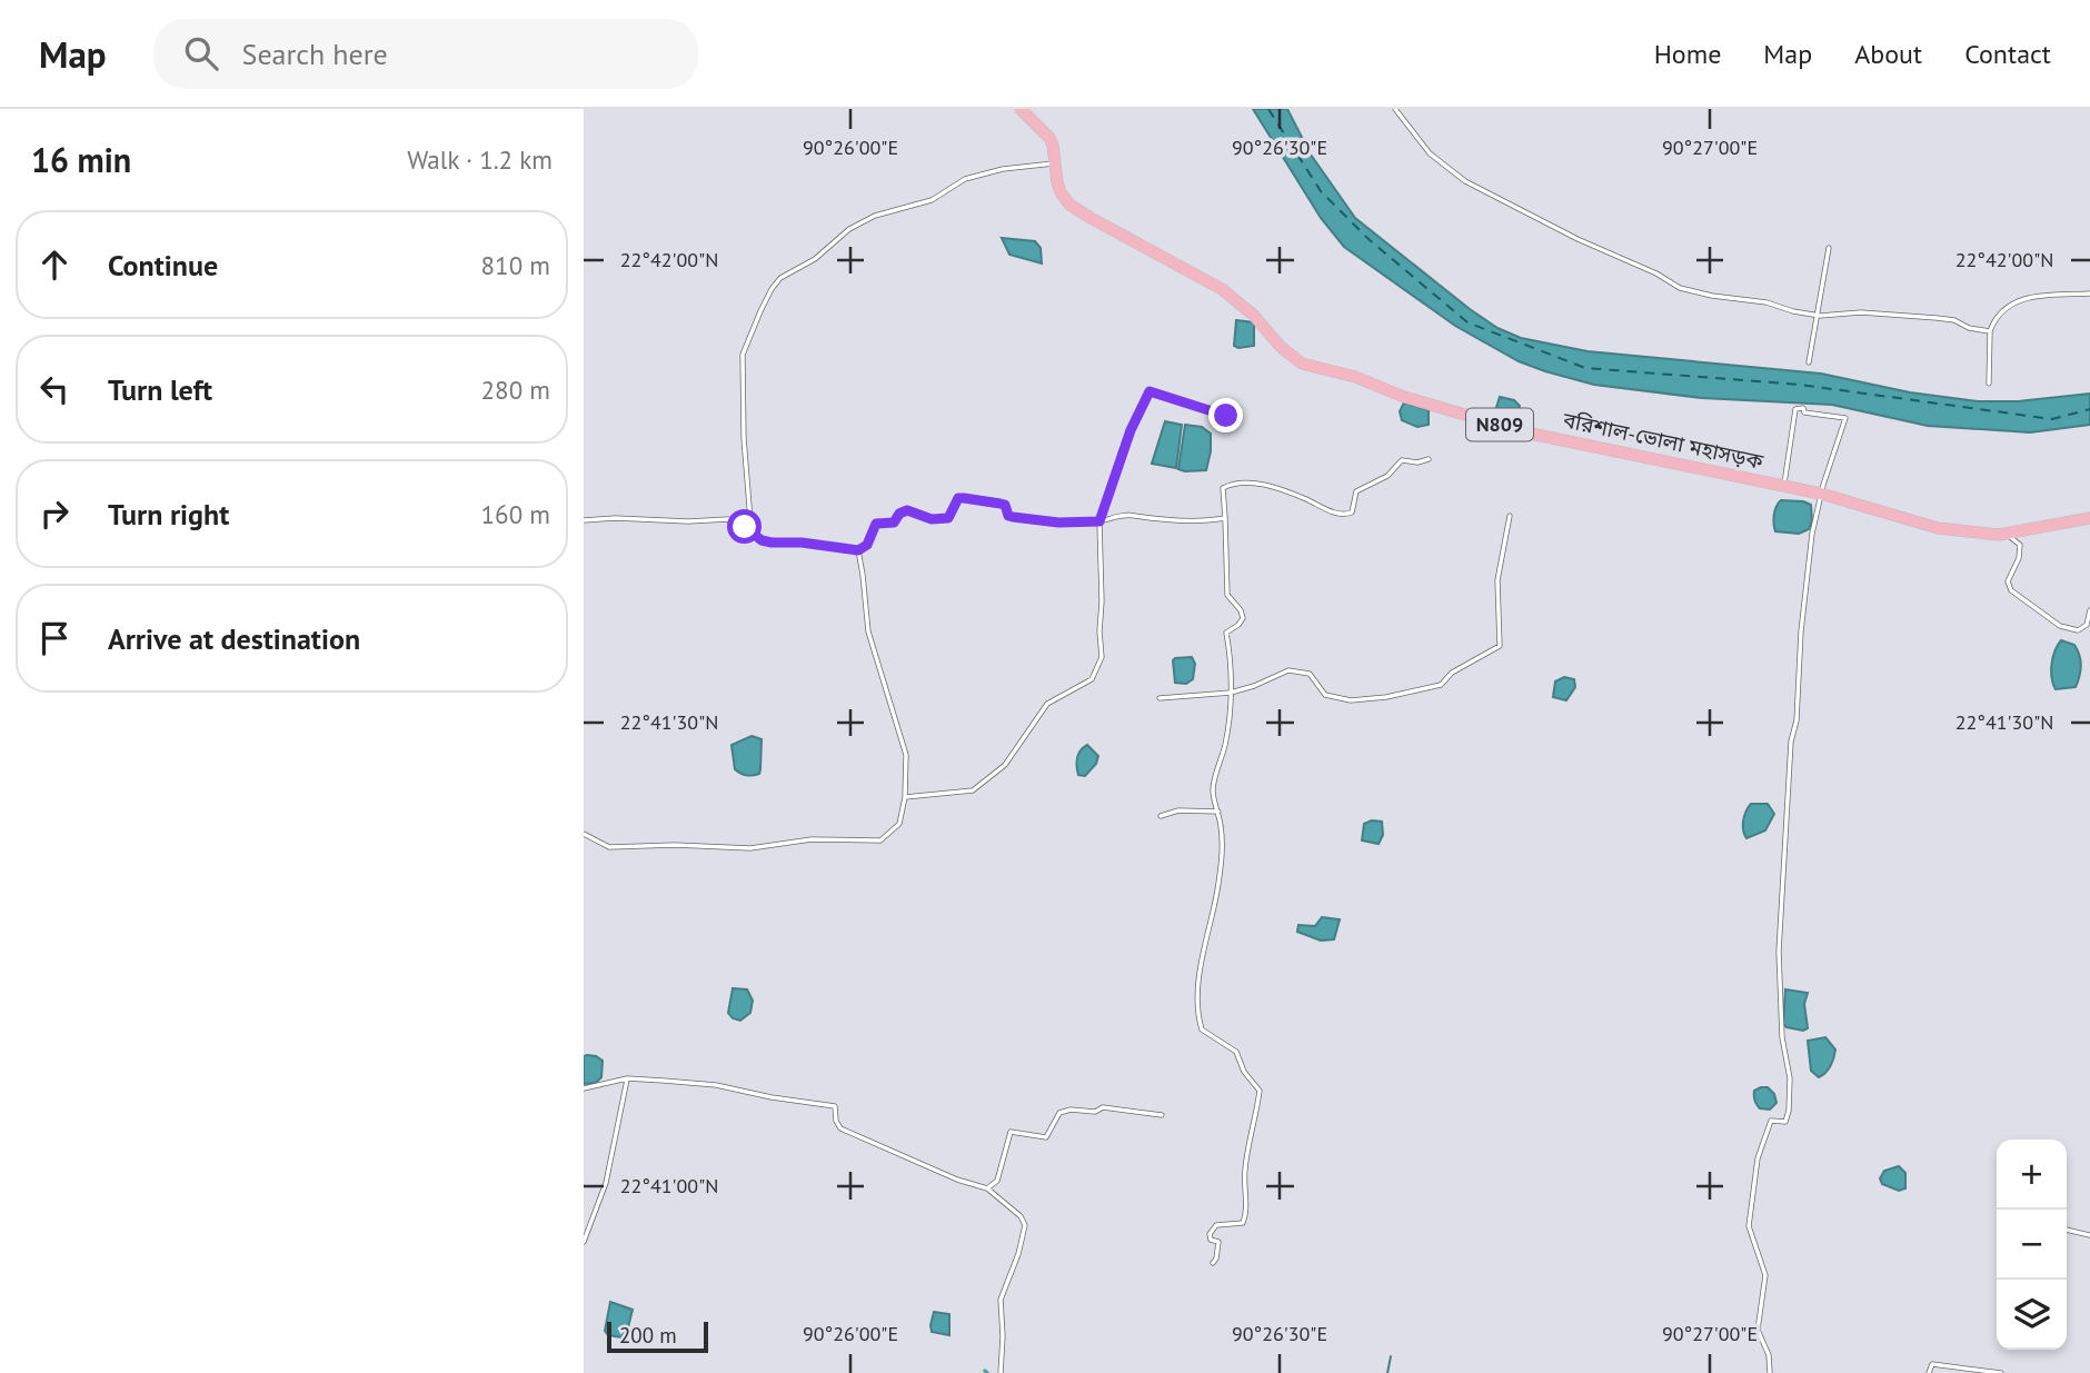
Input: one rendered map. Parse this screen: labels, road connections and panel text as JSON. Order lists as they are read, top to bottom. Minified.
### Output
{"streets":{"highway":["N809","বরিশাল-ভোলা মহাসড়ক"]},"scale_bar":"200 m","page":{"header":"Map","search":"Search here","nav":["Home","Map","About","Contact"],"heading":["16 min","Walk · 1.2 km"],"list":[["Continue","810 m"],["Turn left","280 m"],["Turn right","160 m"],"Arrive at destination"],"map_buttons":["+","−"],"scale":"200 m"},"coordinates":["90°26'00\"E","90°26'30\"E","90°27'00\"E","22°42'00\"N","22°41'30\"N","22°41'00\"N"]}
